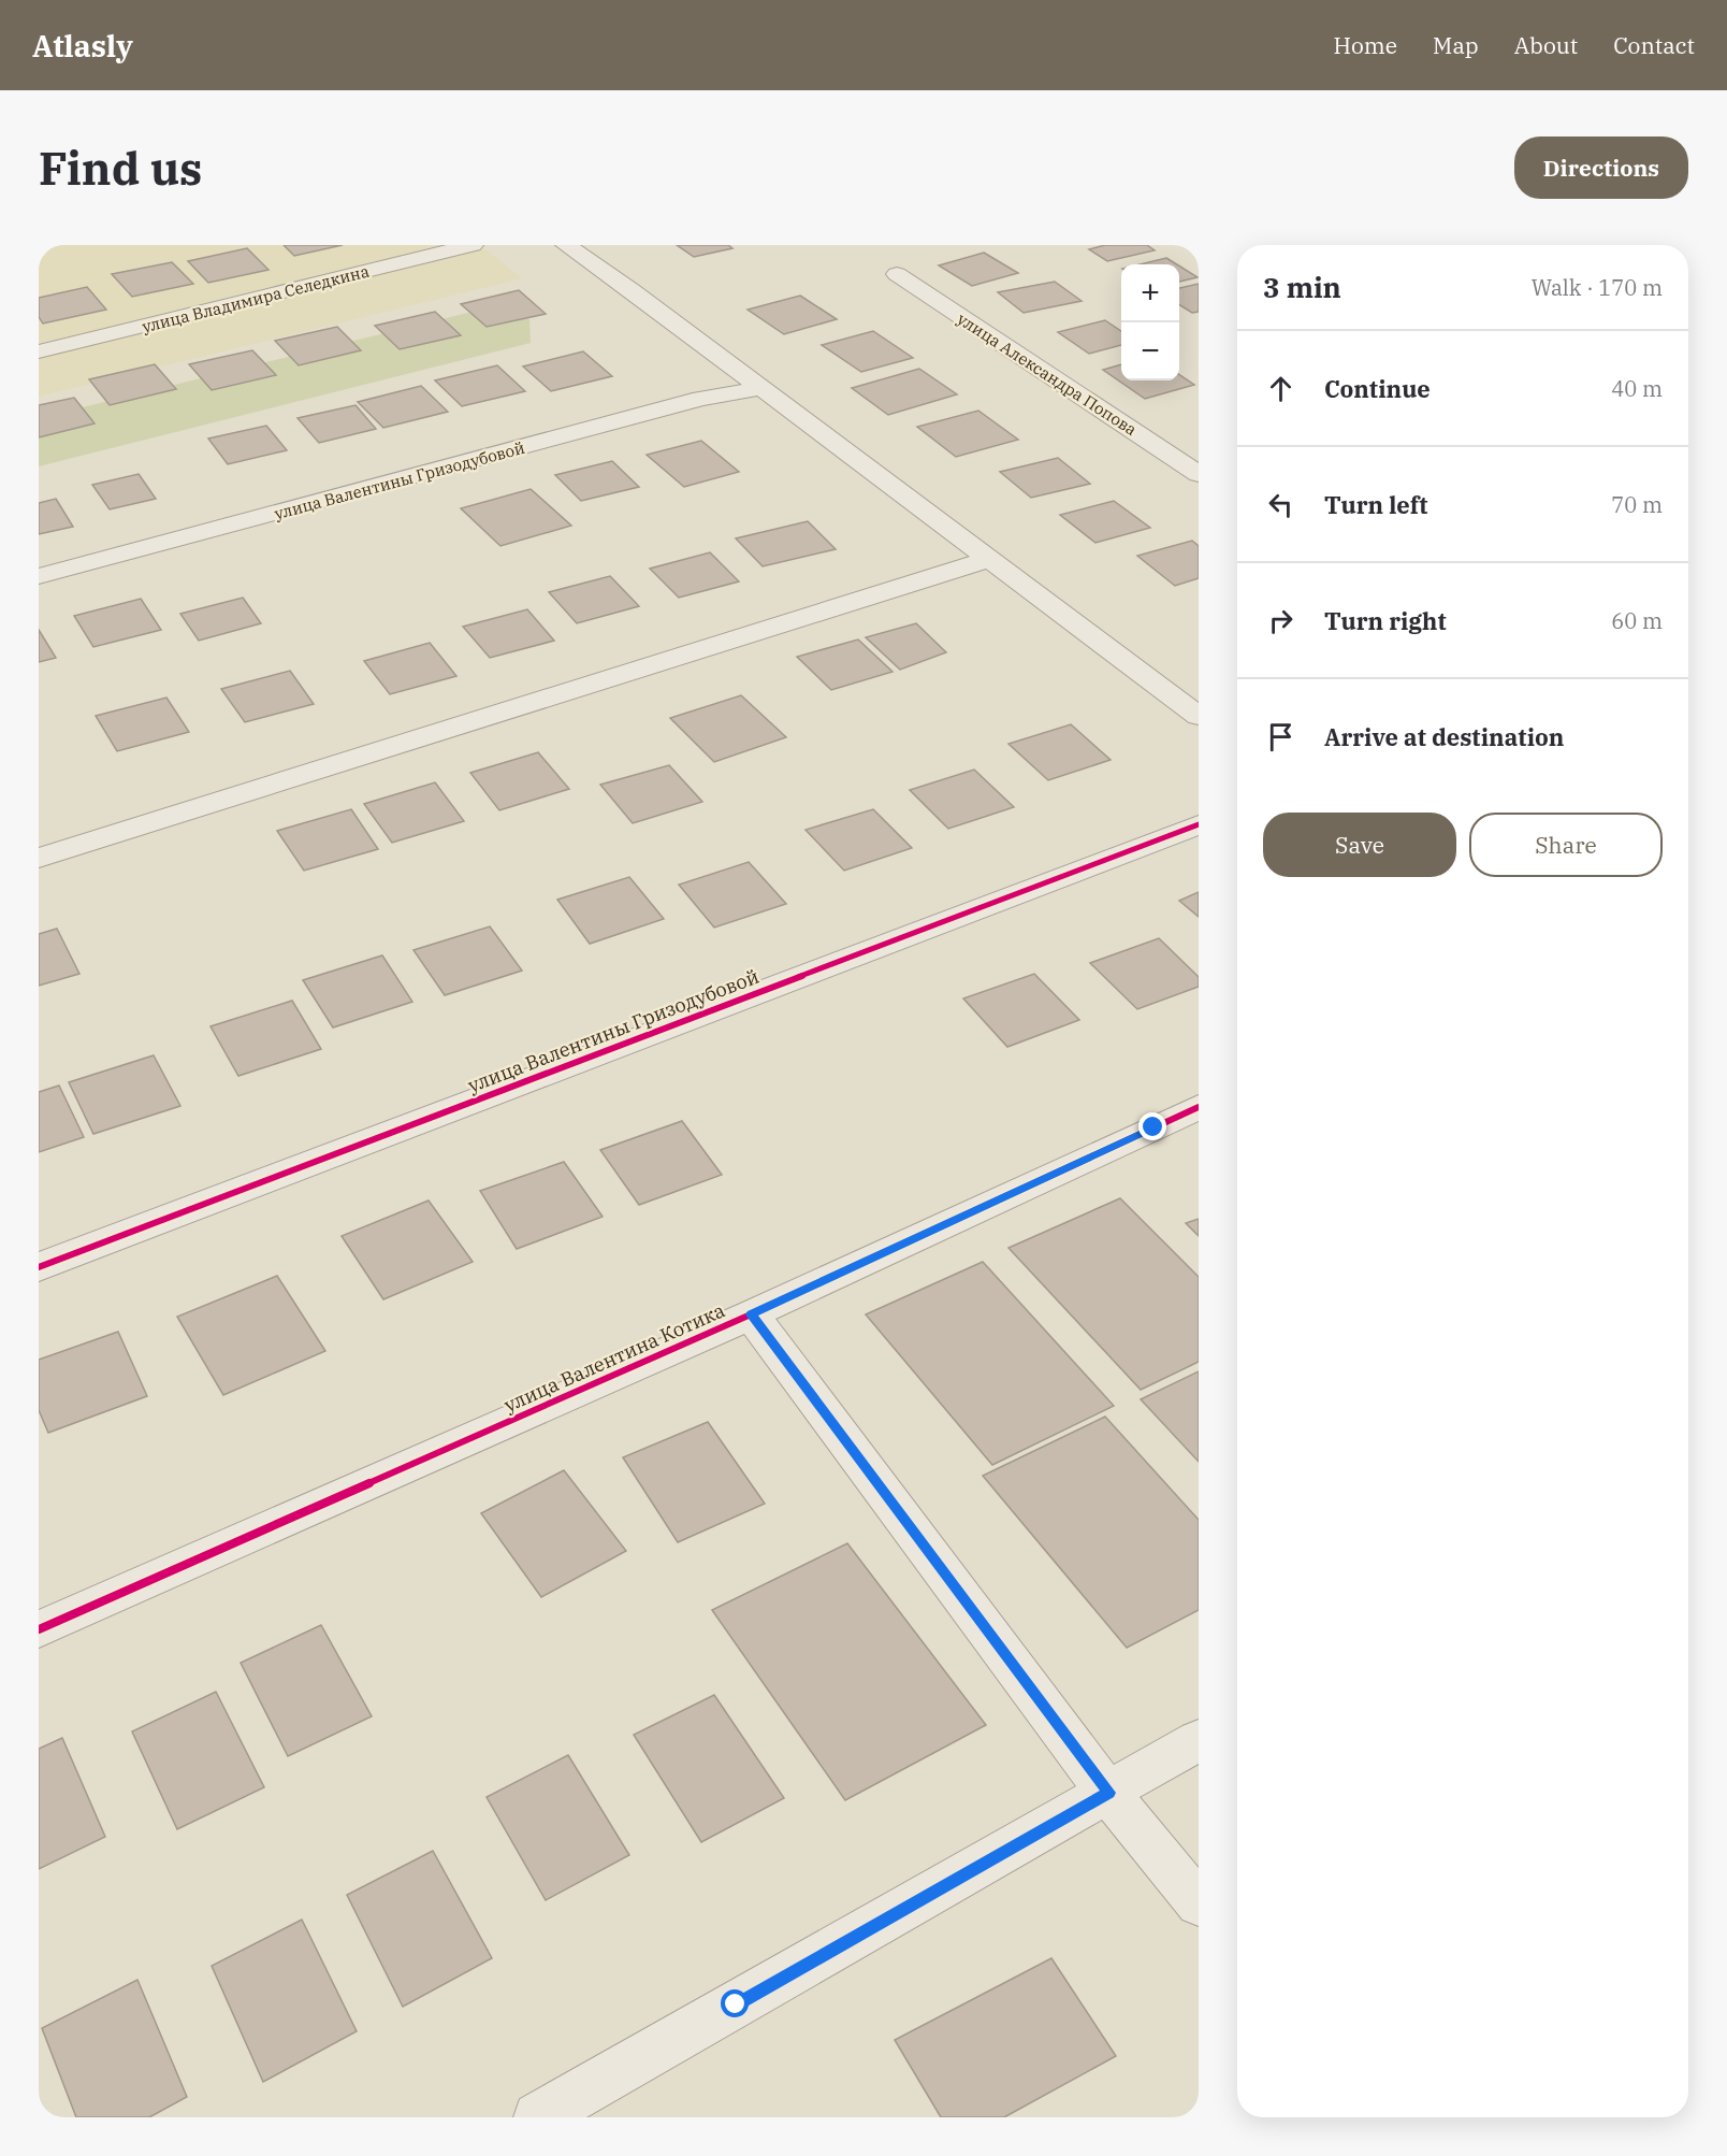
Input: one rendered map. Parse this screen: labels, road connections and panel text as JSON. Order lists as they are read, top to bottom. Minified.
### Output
{"streets":{"street":["улица Владимира Селедкина","улица Александра Попова","улица Валентины Гризодубовой","улица Валентина Котика"]},"page":{"header":"Atlasly","nav":["Home","Map","About","Contact"],"buttons":["Directions",["Save","Share"]],"title":"Find us","heading":["3 min","Walk · 170 m"],"map_buttons":["+","−"],"list":[["Continue","40 m"],["Turn left","70 m"],["Turn right","60 m"],"Arrive at destination"]}}
